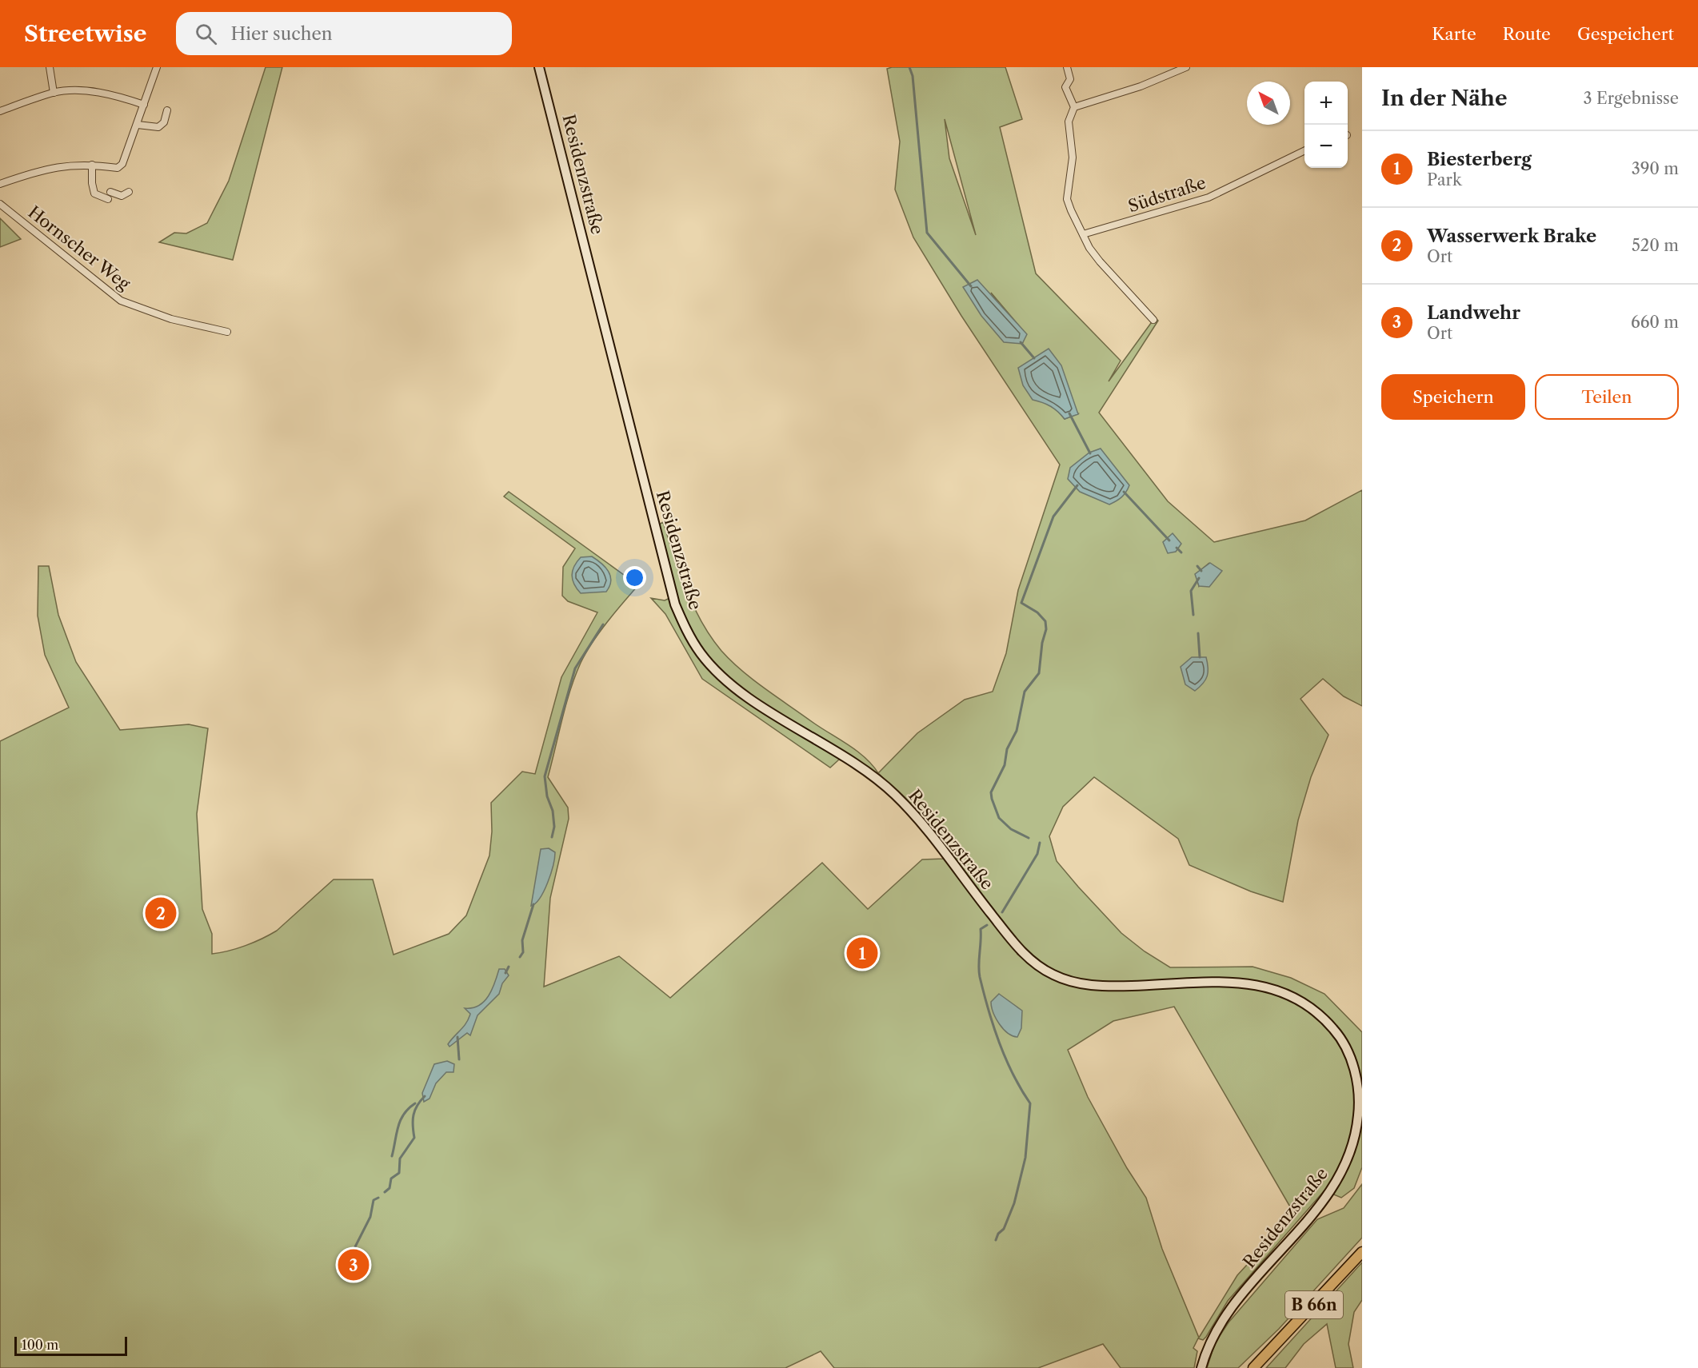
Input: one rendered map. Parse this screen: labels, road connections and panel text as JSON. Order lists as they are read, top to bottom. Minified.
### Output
{"streets":{"main road":["Residenzstraße","B 66n"],"street":["Südstraße","Hornscher Weg"]},"scale_bar":"100 m","north":"top left","page":{"header":"Streetwise","search":"Hier suchen","nav":["Karte","Route","Gespeichert"],"heading":["In der Nähe","3 Ergebnisse"],"map_buttons":["+","−"],"list":[{"mark":"1","name":"Biesterberg","note":"Park","value":"390 m"},{"mark":"2","name":"Wasserwerk Brake","note":"Ort","value":"520 m"},{"mark":"3","name":"Landwehr","note":"Ort","value":"660 m"}],"buttons":["Speichern","Teilen"],"pins":["2","1","3"],"scale":"100 m"}}
